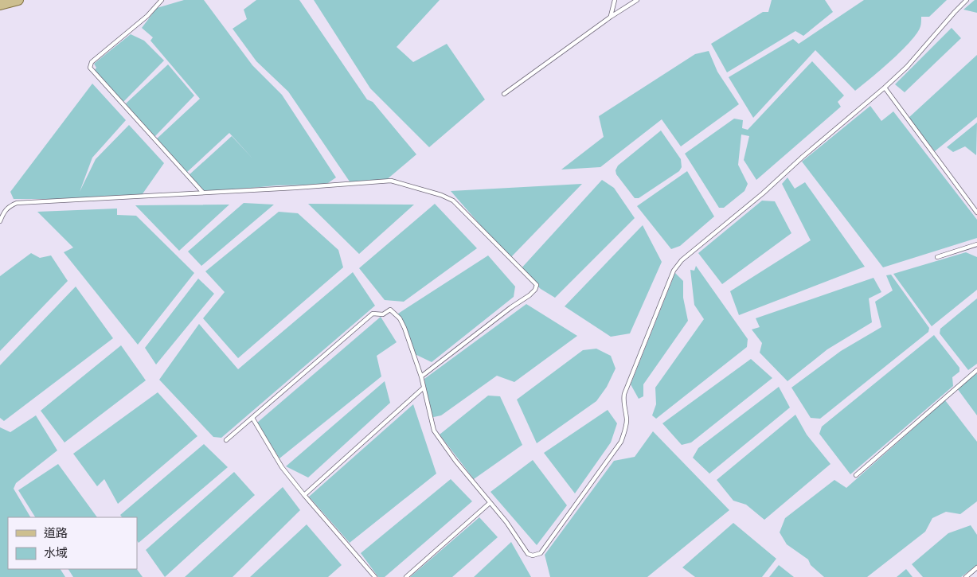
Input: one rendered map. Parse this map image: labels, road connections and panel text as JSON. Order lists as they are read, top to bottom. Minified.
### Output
{"legend":["道路","水域"]}
